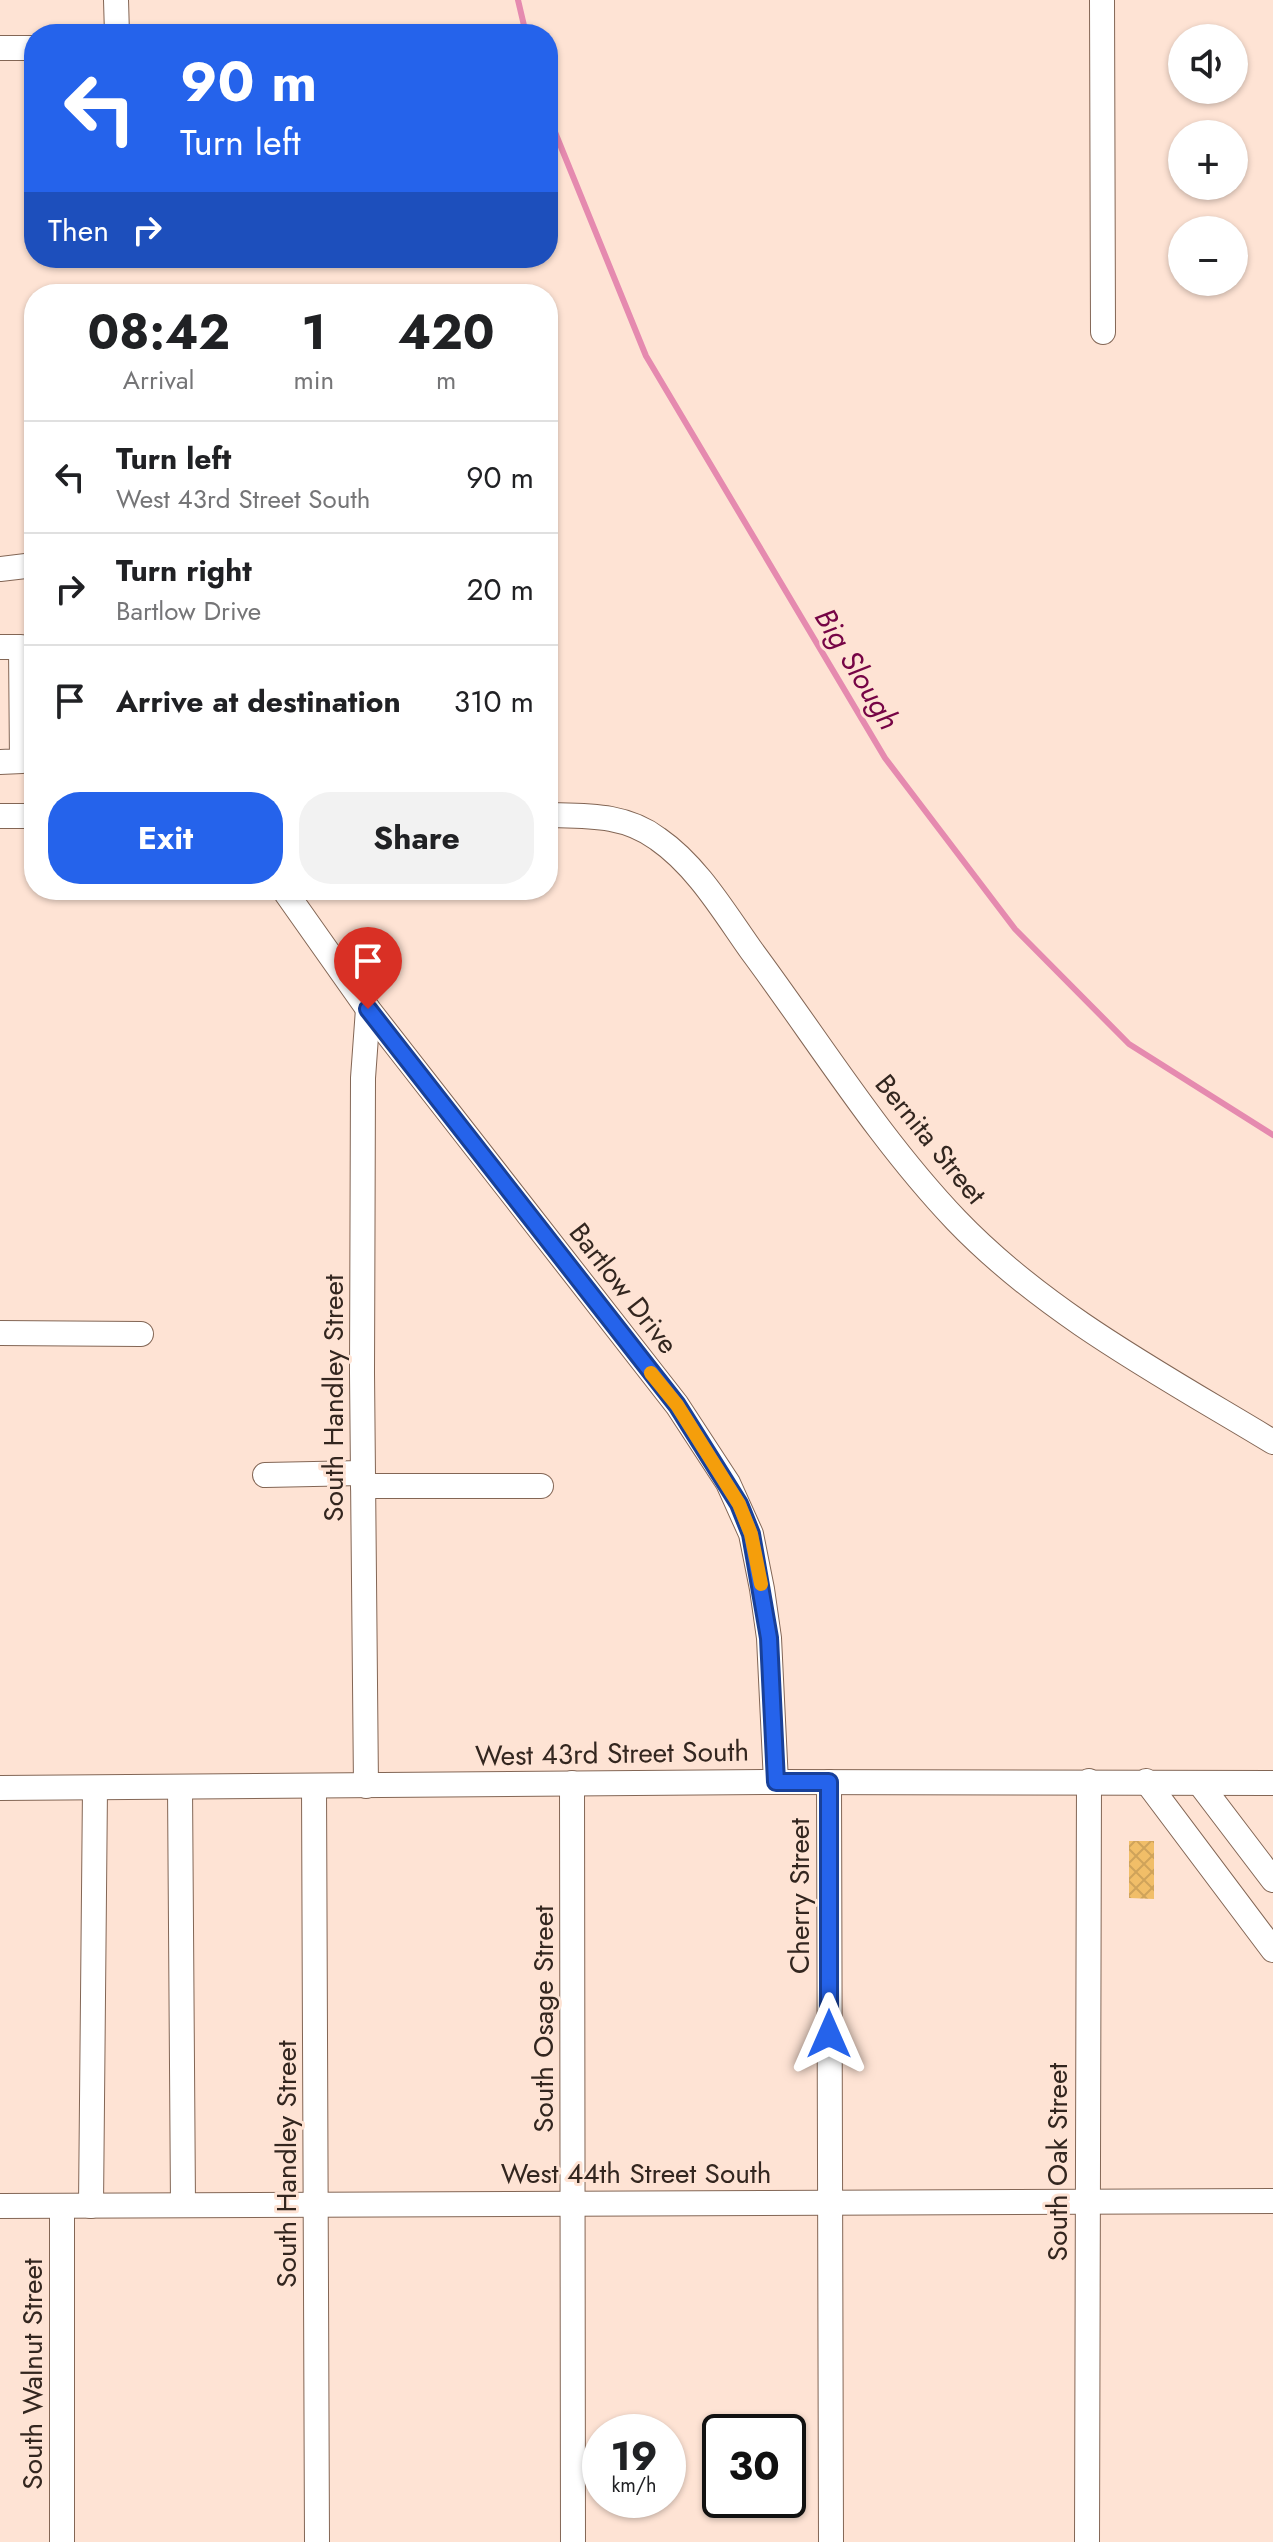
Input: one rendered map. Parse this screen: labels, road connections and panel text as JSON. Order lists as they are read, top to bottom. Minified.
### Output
{"streets":{"street":["Bernita Street","Bartlow Drive","South Handley Street","West 43rd Street South","Cherry Street","South Osage Street","South Oak Street","West 44th Street South","South Walnut Street"]},"crossings":[["Bartlow Drive","South Handley Street"],["Bartlow Drive","West 43rd Street South"],["South Handley Street","West 43rd Street South"],["South Handley Street","West 44th Street South"],["West 43rd Street South","Cherry Street"],["West 43rd Street South","South Osage Street"],["West 43rd Street South","South Oak Street"],["Cherry Street","West 44th Street South"],["South Osage Street","West 44th Street South"],["South Oak Street","West 44th Street South"],["West 44th Street South","South Walnut Street"]],"water":["Big Slough"],"page":{"map_buttons":["+","−"],"turn":["90 m","Turn left"],"then":"Then","eta":["08:42","Arrival","1","min","420","m"],"list":[{"name":"Turn left","note":"West 43rd Street South","value":"90 m"},{"name":"Turn right","note":"Bartlow Drive","value":"20 m"},{"name":"Arrive at destination","value":"310 m"}],"buttons":["Exit","Share"],"speed":"19 km/h","limit":"30"}}
